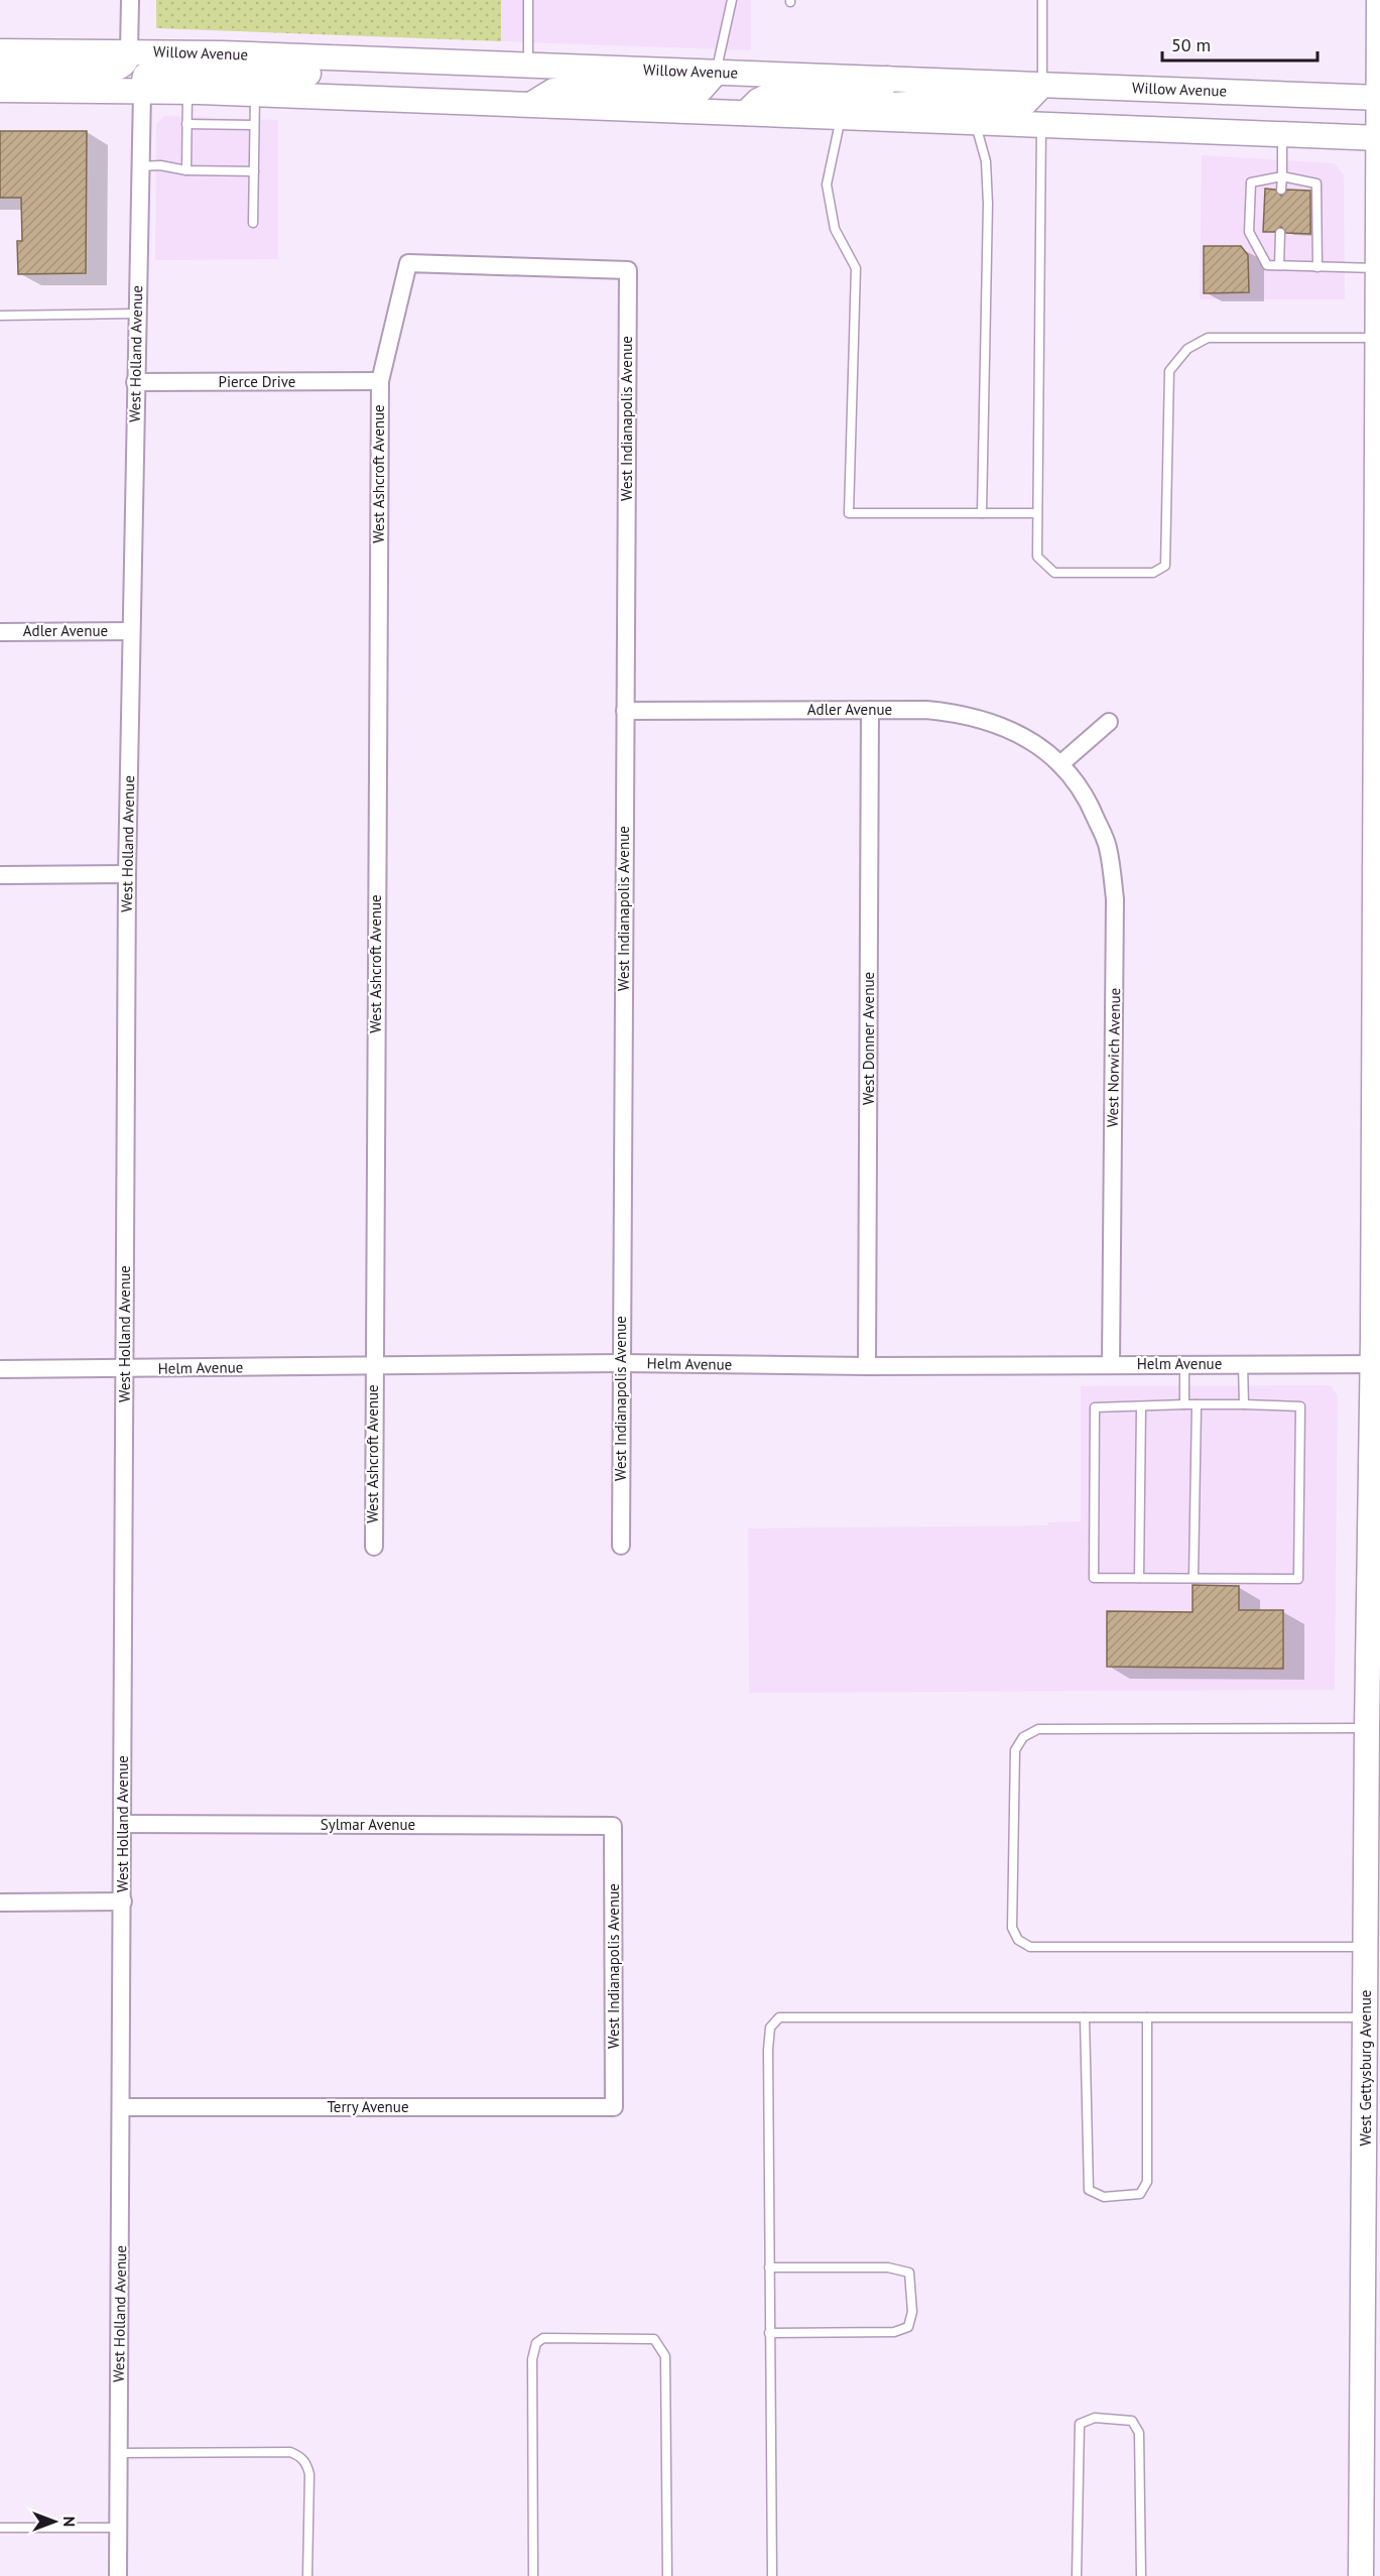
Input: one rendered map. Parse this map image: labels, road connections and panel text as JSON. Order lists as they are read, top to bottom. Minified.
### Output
{"streets":{"main road":["Willow Avenue","West Gettysburg Avenue"],"street":["West Holland Avenue","Pierce Drive","West Indianapolis Avenue","West Ashcroft Avenue","Adler Avenue","West Donner Avenue","West Norwich Avenue","Helm Avenue","Sylmar Avenue","Terry Avenue"]},"crossings":[["Willow Avenue","West Gettysburg Avenue"],["West Holland Avenue","Pierce Drive"],["West Holland Avenue","Adler Avenue"],["West Holland Avenue","Helm Avenue"],["West Holland Avenue","Sylmar Avenue"],["West Holland Avenue","Terry Avenue"],["Pierce Drive","West Ashcroft Avenue"],["West Indianapolis Avenue","West Ashcroft Avenue"],["West Indianapolis Avenue","Adler Avenue"],["West Indianapolis Avenue","Helm Avenue"],["West Indianapolis Avenue","Sylmar Avenue"],["West Indianapolis Avenue","Terry Avenue"],["West Ashcroft Avenue","Helm Avenue"],["Adler Avenue","West Donner Avenue"],["Adler Avenue","West Norwich Avenue"],["West Donner Avenue","Helm Avenue"],["West Norwich Avenue","Helm Avenue"],["Helm Avenue","West Gettysburg Avenue"]],"scale_bar":"50 m","north":"right"}
